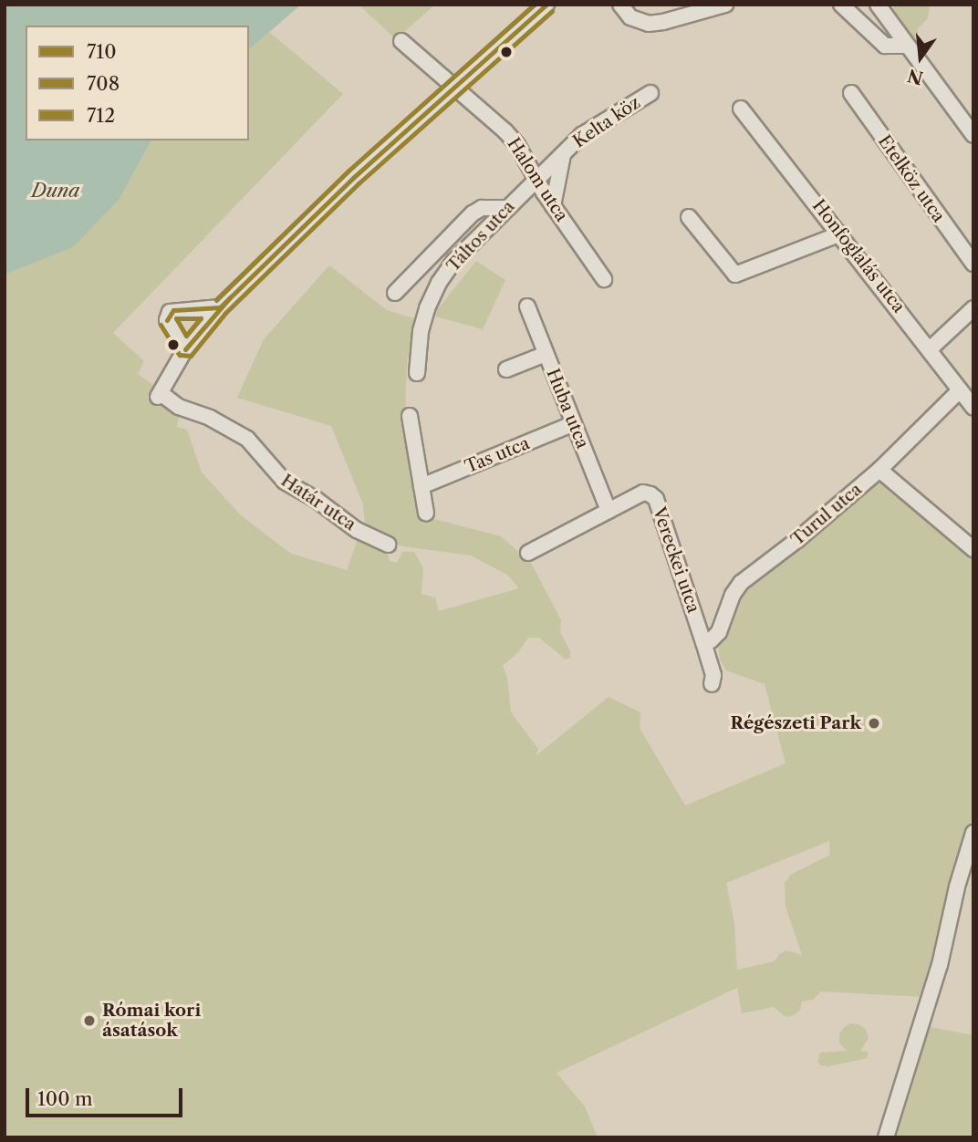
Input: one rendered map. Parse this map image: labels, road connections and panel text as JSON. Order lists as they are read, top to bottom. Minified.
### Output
{"streets":{"street":["Kelta köz","Etelköz utca","Halom utca","Táltos utca","Honfoglalás utca","Huba utca","Tas utca","Határ utca","Turul utca","Vereckei utca"]},"crossings":[["Kelta köz","Halom utca"],["Kelta köz","Táltos utca"],["Halom utca","Táltos utca"],["Honfoglalás utca","Turul utca"],["Huba utca","Tas utca"],["Huba utca","Vereckei utca"],["Turul utca","Vereckei utca"]],"water":["Duna"],"places":["Régészeti Park","Római kori ásatások"],"lines":["transit line 710","transit line 712","transit line 708"],"legend":["710","708","712"],"scale_bar":"100 m","north":"bottom"}
